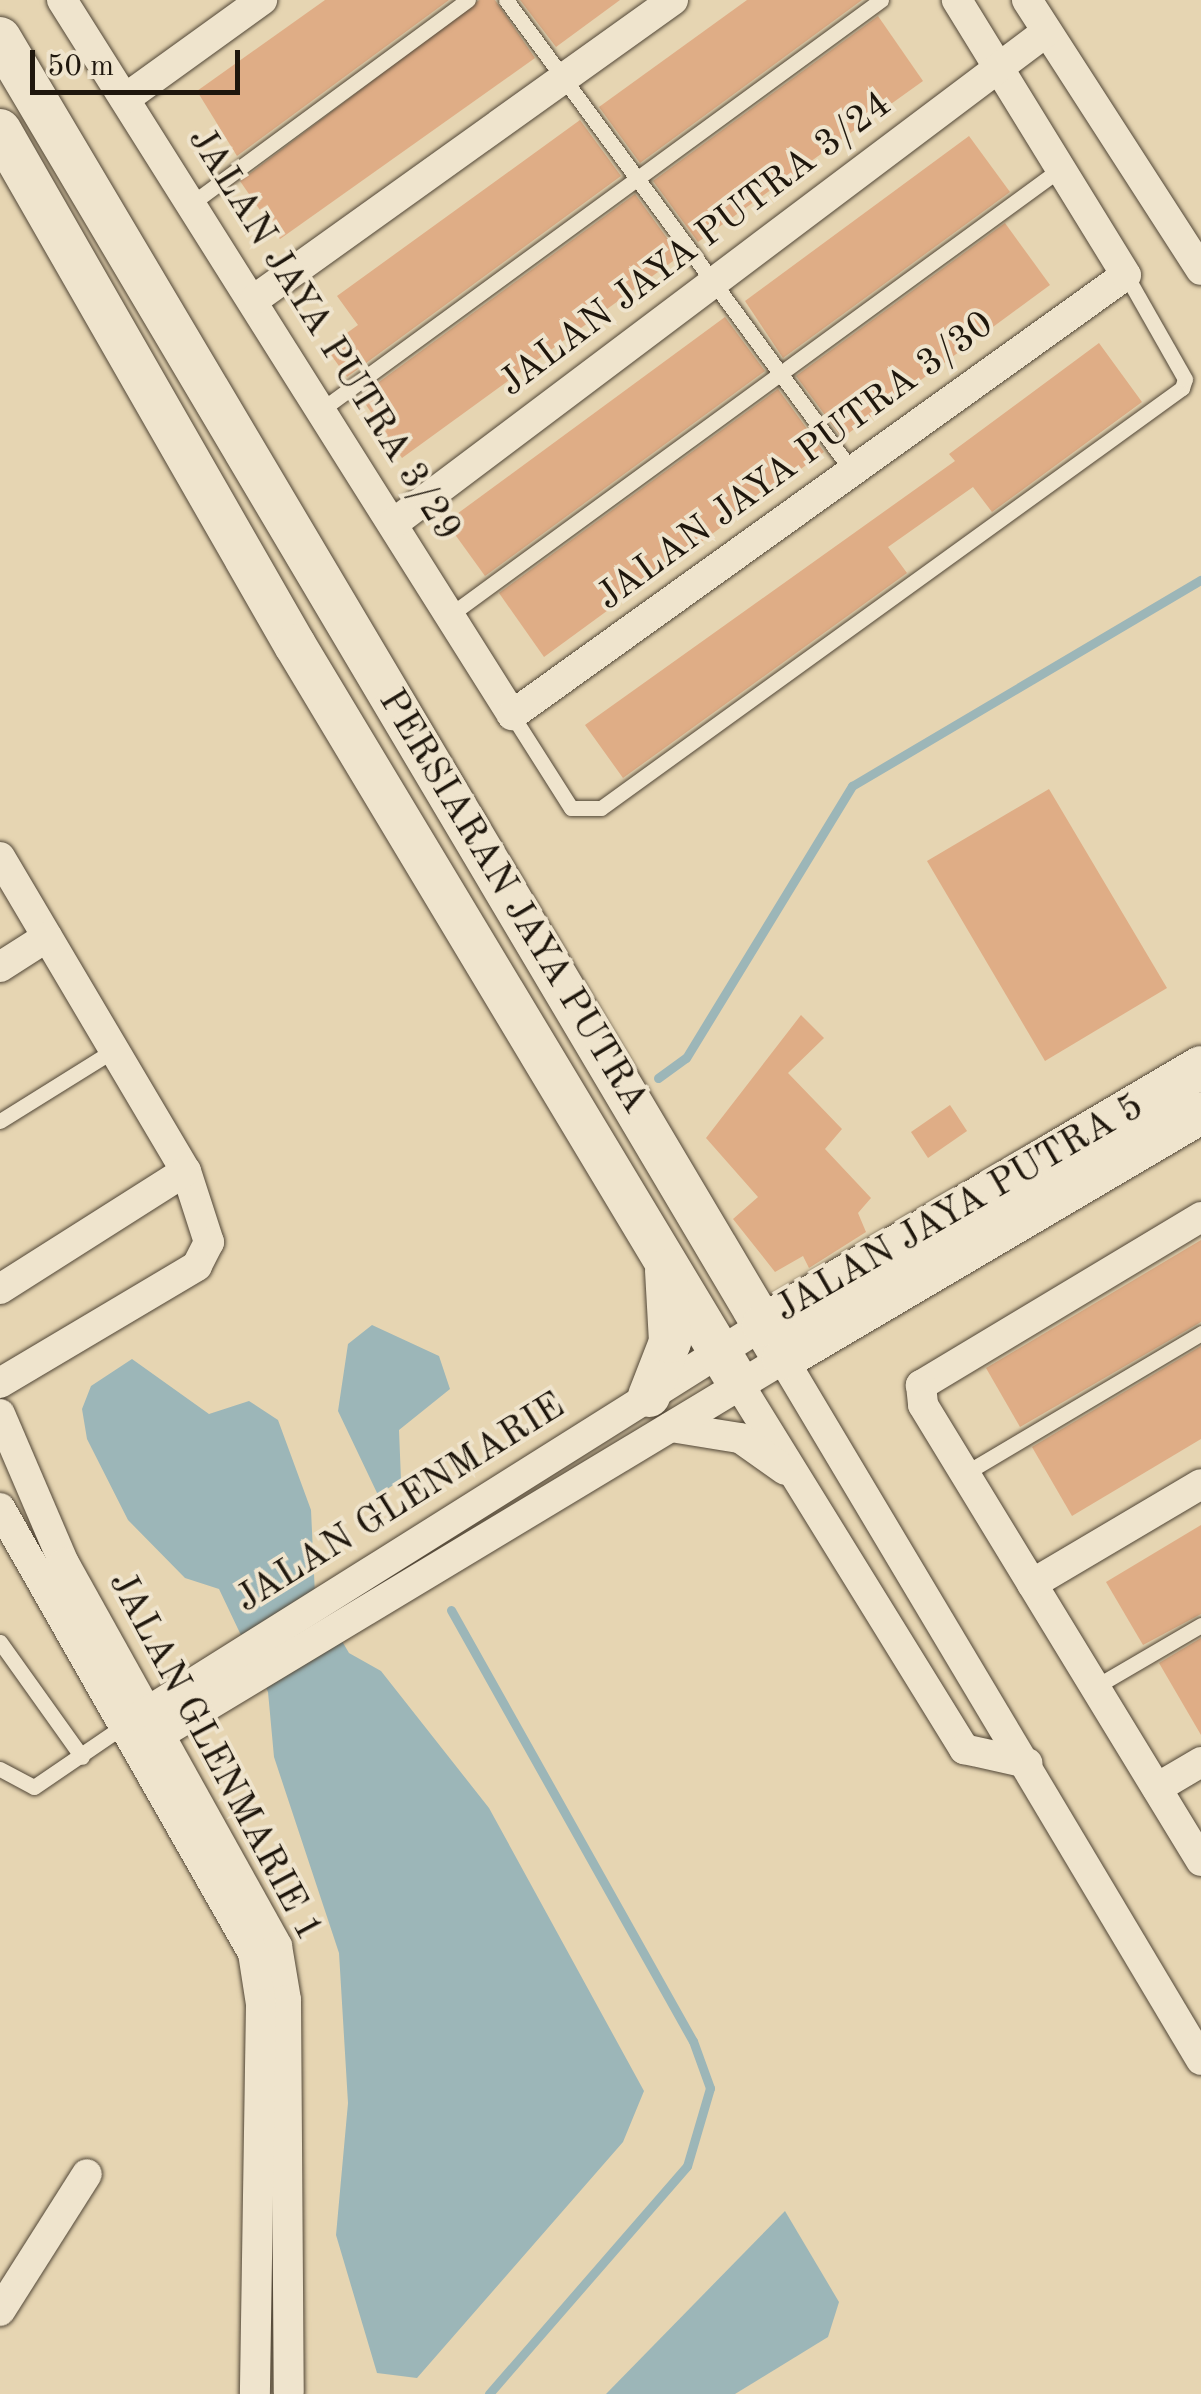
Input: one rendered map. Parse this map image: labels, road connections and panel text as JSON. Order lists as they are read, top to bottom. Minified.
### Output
{"streets":{"street":["JALAN JAYA PUTRA 3/24","JALAN JAYA PUTRA 3/29","JALAN JAYA PUTRA 3/30","PERSIARAN JAYA PUTRA","JALAN JAYA PUTRA 5","JALAN GLENMARIE","JALAN GLENMARIE 1"]},"crossings":[["JALAN JAYA PUTRA 3/24","JALAN JAYA PUTRA 3/29"],["JALAN JAYA PUTRA 3/29","JALAN JAYA PUTRA 3/30"],["PERSIARAN JAYA PUTRA","JALAN JAYA PUTRA 5"],["PERSIARAN JAYA PUTRA","JALAN GLENMARIE"],["JALAN JAYA PUTRA 5","JALAN GLENMARIE"],["JALAN GLENMARIE","JALAN GLENMARIE 1"]],"scale_bar":"50 m"}
